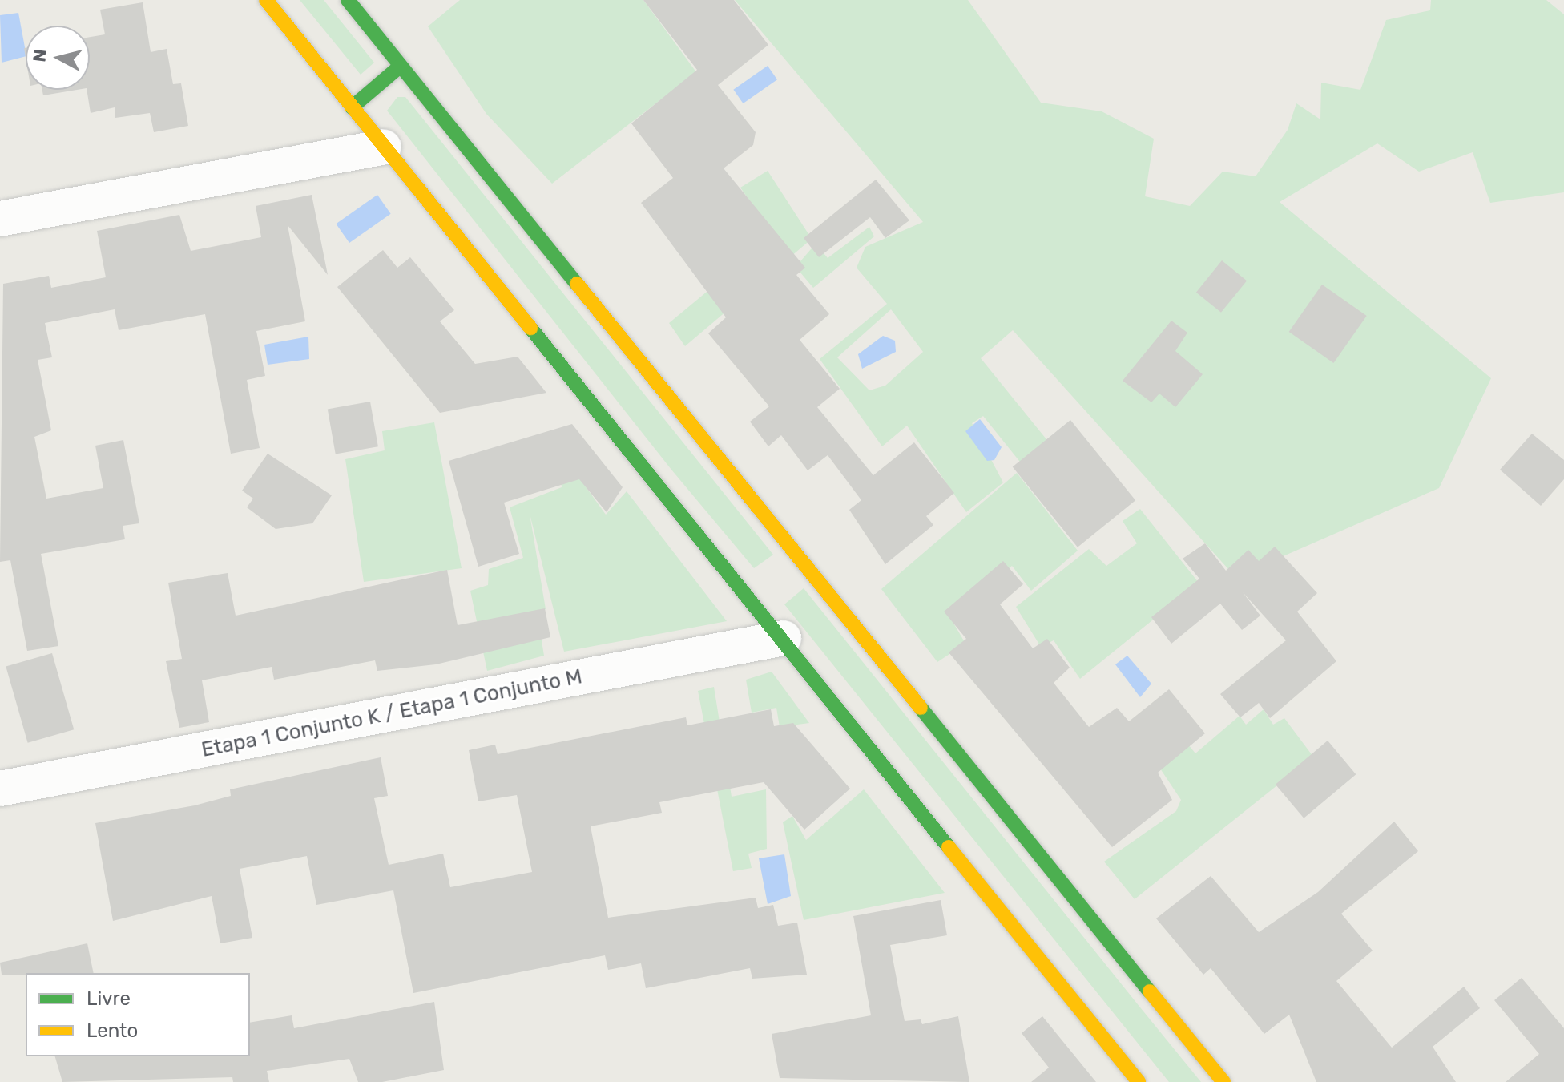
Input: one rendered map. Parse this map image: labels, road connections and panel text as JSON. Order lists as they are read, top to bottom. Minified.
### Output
{"streets":{"street":["Etapa 1 Conjunto K / Etapa 1 Conjunto M"]},"legend":["Livre","Lento"],"north":"left"}
